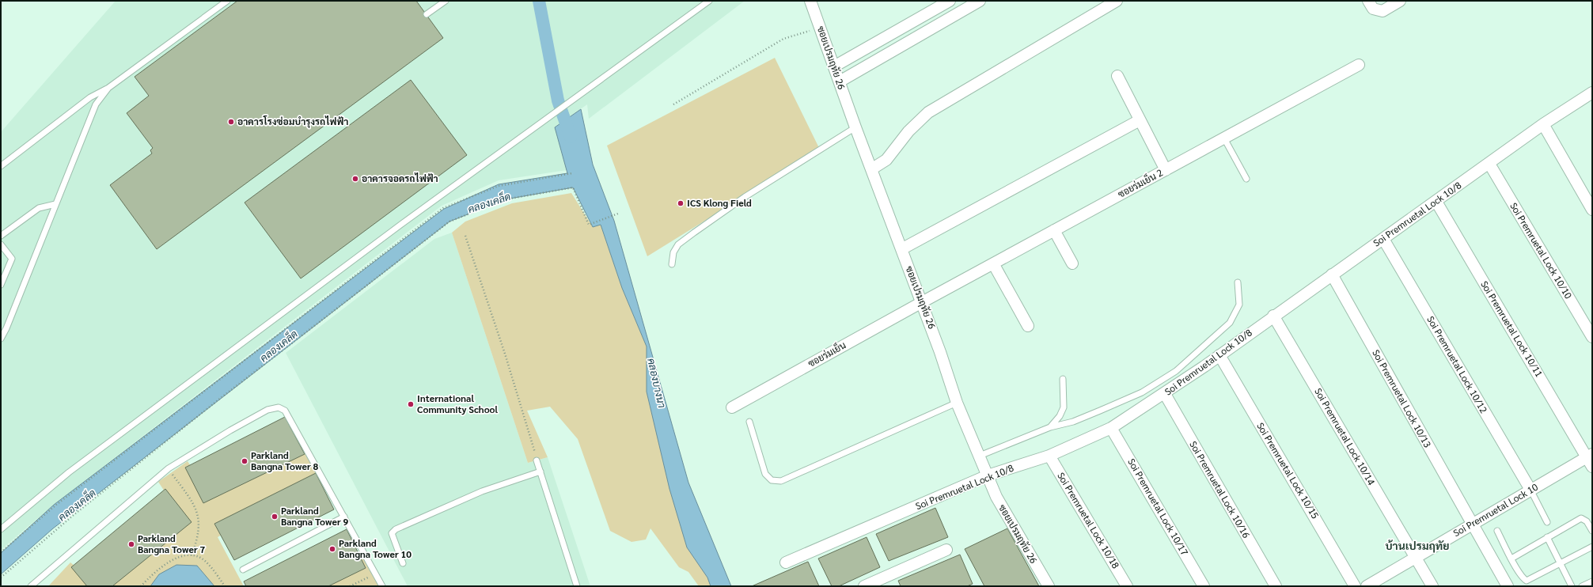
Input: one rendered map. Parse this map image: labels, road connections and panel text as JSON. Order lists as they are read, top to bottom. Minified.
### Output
{"streets":{"street":["ซอยเปรมฤทัย 26","ซอยร่มเย็น 2","Soi Premruetal Lock 10/8","Soi Premruetal Lock 10/10","Soi Premruetal Lock 10/11","ซอยร่มเย็น","Soi Premruetal Lock 10/12","Soi Premruetal Lock 10/13","Soi Premruetal Lock 10/14","Soi Premruetal Lock 10/15","Soi Premruetal Lock 10/16","Soi Premruetal Lock 10/17","Soi Premruetal Lock 10","Soi Premruetal Lock 10/18"]},"crossings":[["ซอยเปรมฤทัย 26","ซอยร่มเย็น 2"],["ซอยเปรมฤทัย 26","Soi Premruetal Lock 10/8"],["ซอยเปรมฤทัย 26","ซอยร่มเย็น"],["ซอยร่มเย็น 2","ซอยร่มเย็น"],["Soi Premruetal Lock 10/8","Soi Premruetal Lock 10/10"],["Soi Premruetal Lock 10/8","Soi Premruetal Lock 10/11"],["Soi Premruetal Lock 10/8","Soi Premruetal Lock 10/12"],["Soi Premruetal Lock 10/8","Soi Premruetal Lock 10/13"],["Soi Premruetal Lock 10/8","Soi Premruetal Lock 10/14"],["Soi Premruetal Lock 10/8","Soi Premruetal Lock 10/15"],["Soi Premruetal Lock 10/8","Soi Premruetal Lock 10/16"],["Soi Premruetal Lock 10/8","Soi Premruetal Lock 10/17"],["Soi Premruetal Lock 10/8","Soi Premruetal Lock 10/18"],["Soi Premruetal Lock 10/11","Soi Premruetal Lock 10"],["Soi Premruetal Lock 10/12","Soi Premruetal Lock 10"],["Soi Premruetal Lock 10/13","Soi Premruetal Lock 10"],["Soi Premruetal Lock 10/14","Soi Premruetal Lock 10"]],"districts":["บ้านเปรมฤทัย"],"water":["คลองเคล็ด","คลองบางนา"],"places":["อาคารโรงซ่อมบำรุงรถไฟฟ้า","อาคารจอดรถไฟฟ้า","ICS Klong Field","International Community School","Parkland Bangna Tower 8","Parkland Bangna Tower 9","Parkland Bangna Tower 7","Parkland Bangna Tower 10"]}
